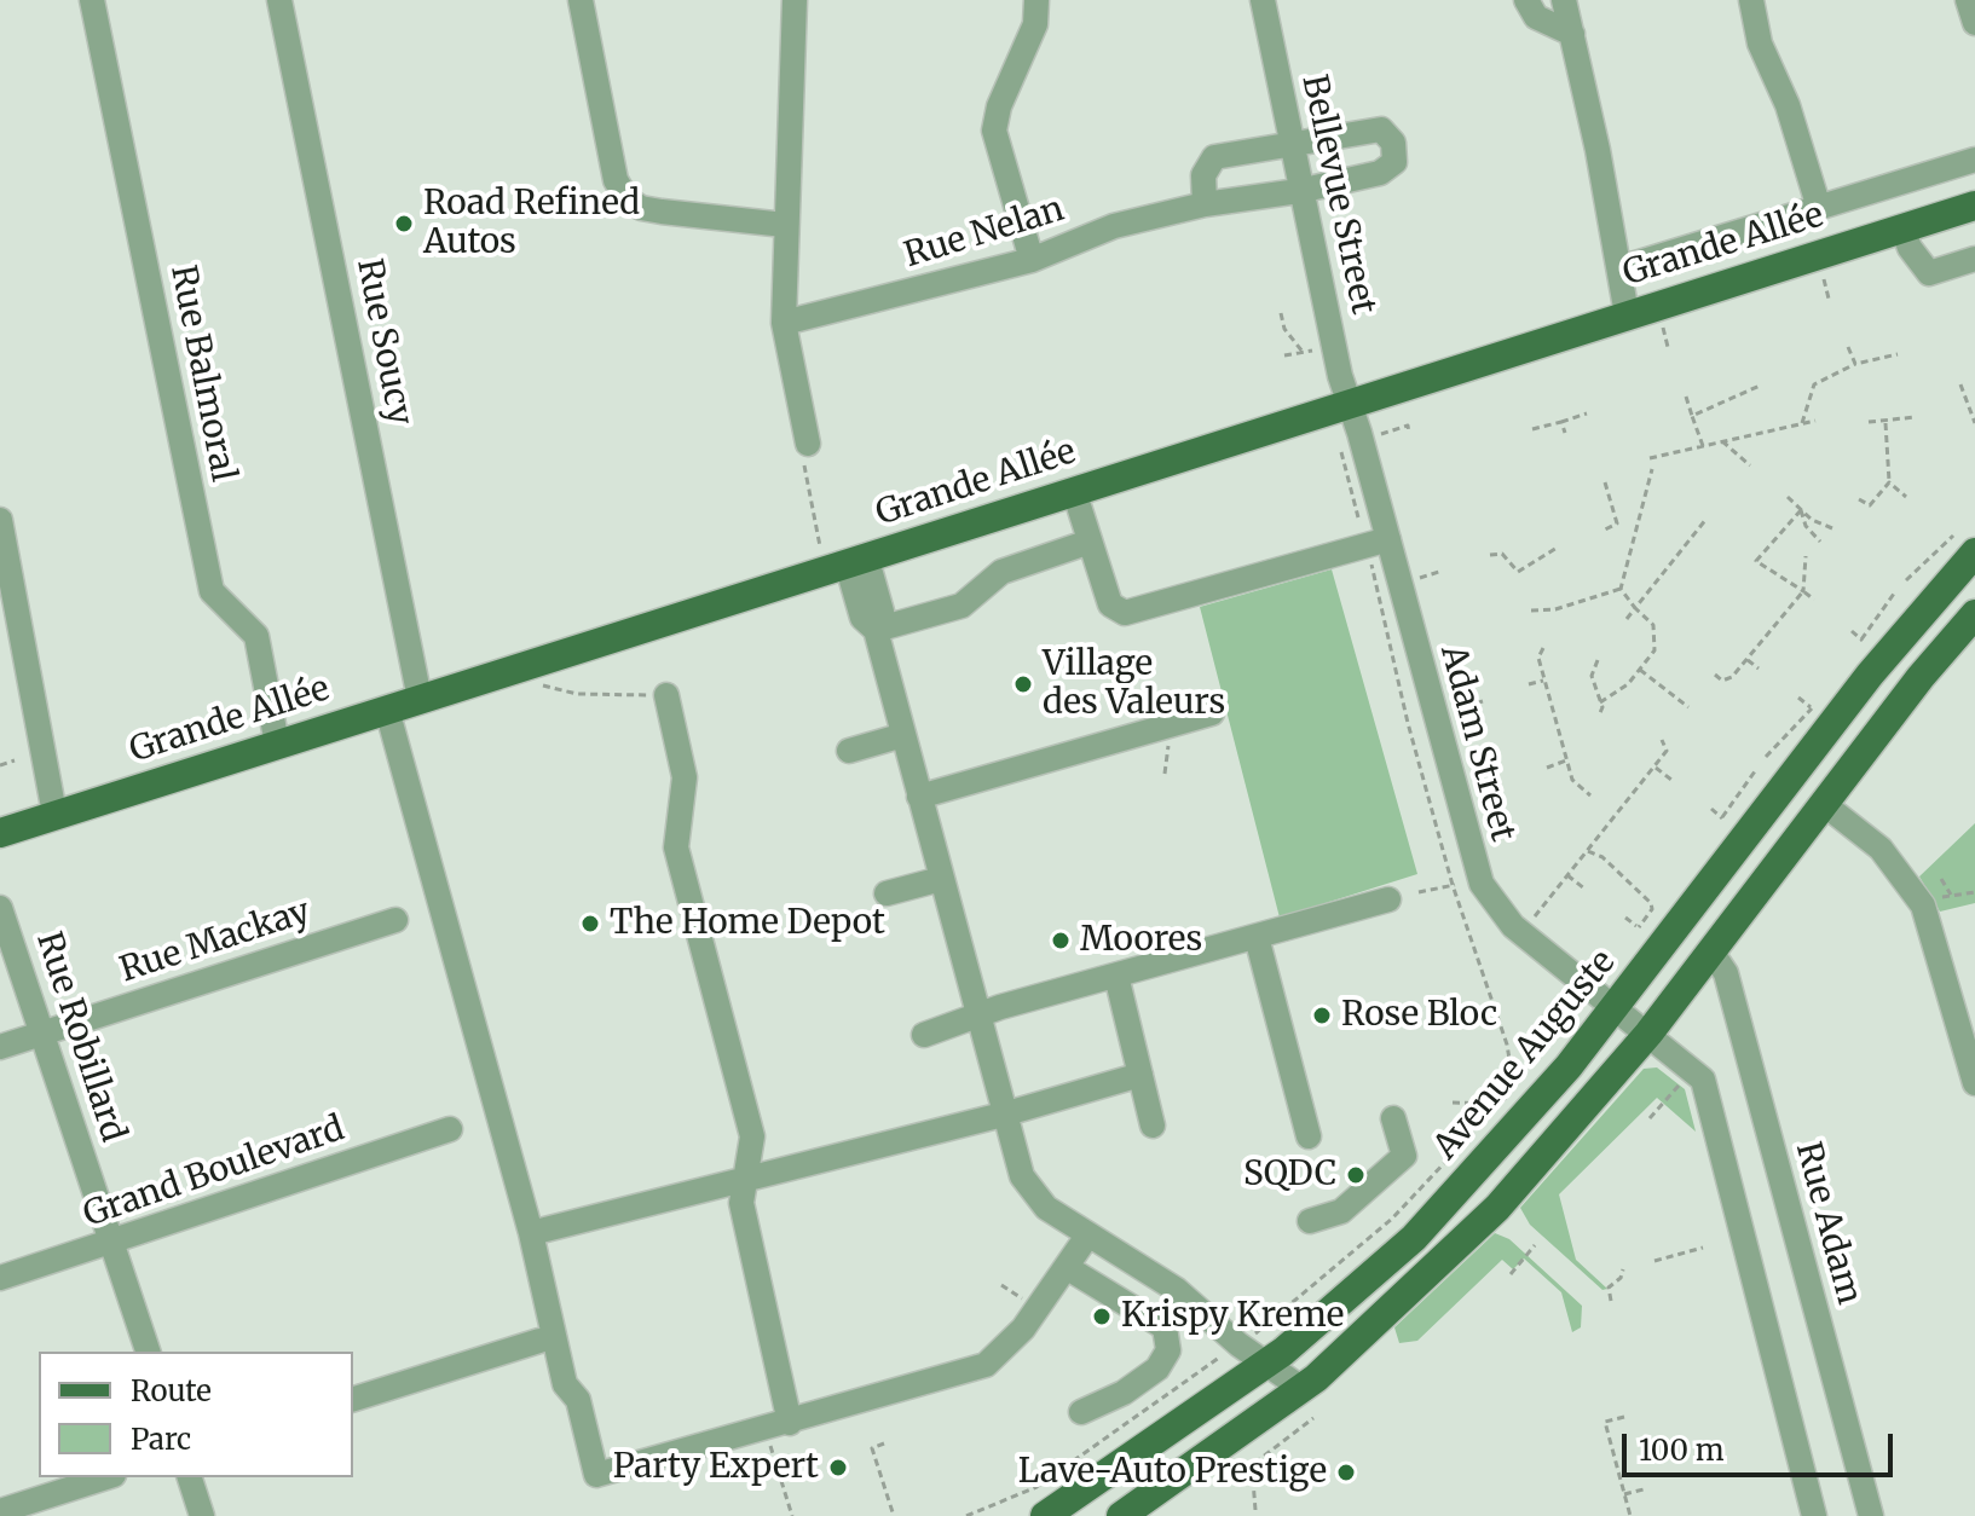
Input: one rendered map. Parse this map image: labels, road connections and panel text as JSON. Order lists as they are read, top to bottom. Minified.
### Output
{"streets":{"main road":["Grande Allée","Avenue Auguste"],"street":["Bellevue Street","Rue Nelan","Rue Soucy","Rue Balmoral","Adam Street","Rue Mackay","Rue Robillard","Grand Boulevard","Rue Adam"]},"crossings":[["Bellevue Street","Rue Nelan"],["Bellevue Street","Grande Allée"],["Bellevue Street","Adam Street"],["Grande Allée","Rue Soucy"],["Grande Allée","Rue Balmoral"],["Grande Allée","Adam Street"],["Adam Street","Avenue Auguste"],["Rue Mackay","Rue Robillard"],["Rue Robillard","Grand Boulevard"]],"places":["Road Refined Autos","Village des Valeurs","The Home Depot","Moores","Rose Bloc","SQDC","Krispy Kreme","Party Expert","Lave-Auto Prestige"],"legend":["Route","Parc"],"scale_bar":"100 m"}
